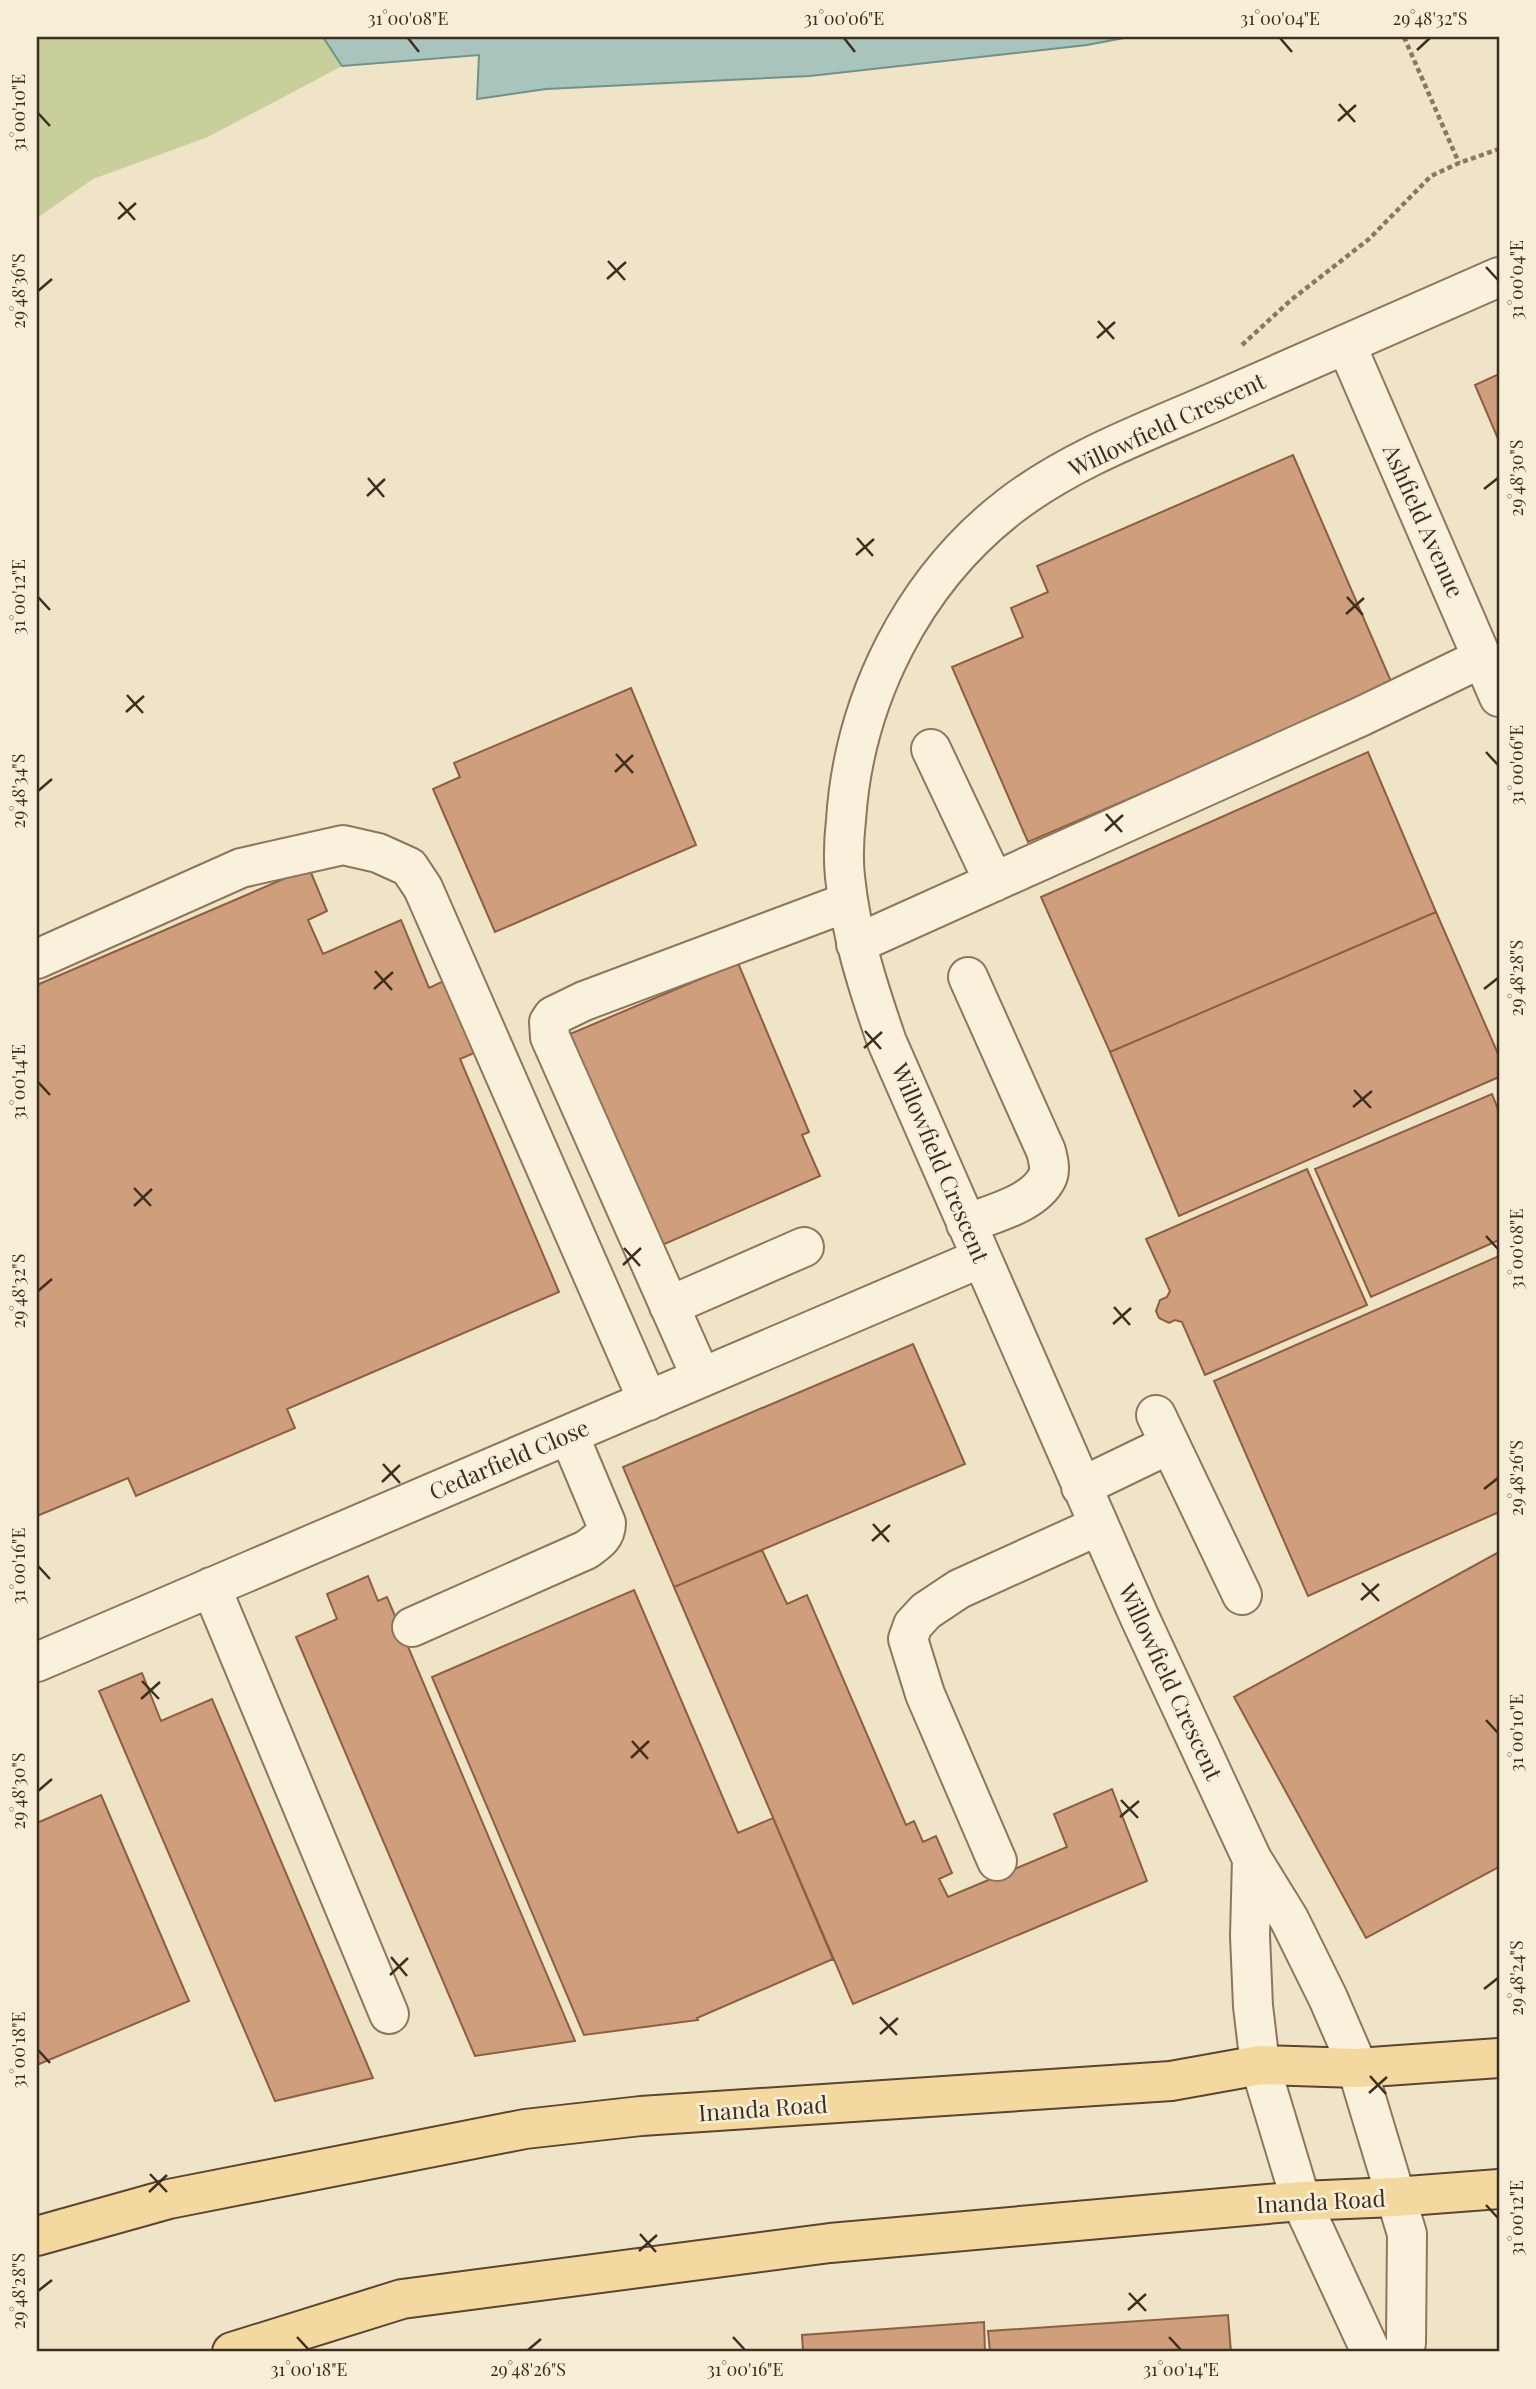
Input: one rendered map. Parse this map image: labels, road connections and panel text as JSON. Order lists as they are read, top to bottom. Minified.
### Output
{"streets":{"main road":["Inanda Road"],"street":["Willowfield Crescent","Ashfield Avenue","Cedarfield Close"]},"crossings":[["Willowfield Crescent","Ashfield Avenue"],["Willowfield Crescent","Cedarfield Close"],["Willowfield Crescent","Inanda Road"]],"coordinates":["31°00'08\"E","31°00'06\"E","31°00'04\"E","29°48'32\"S","31°00'10\"E","29°48'36\"S","29°48'30\"S","31°00'12\"E","29°48'34\"S","29°48'28\"S","31°00'14\"E","29°48'26\"S","31°00'16\"E","29°48'24\"S","31°00'18\"E"]}
